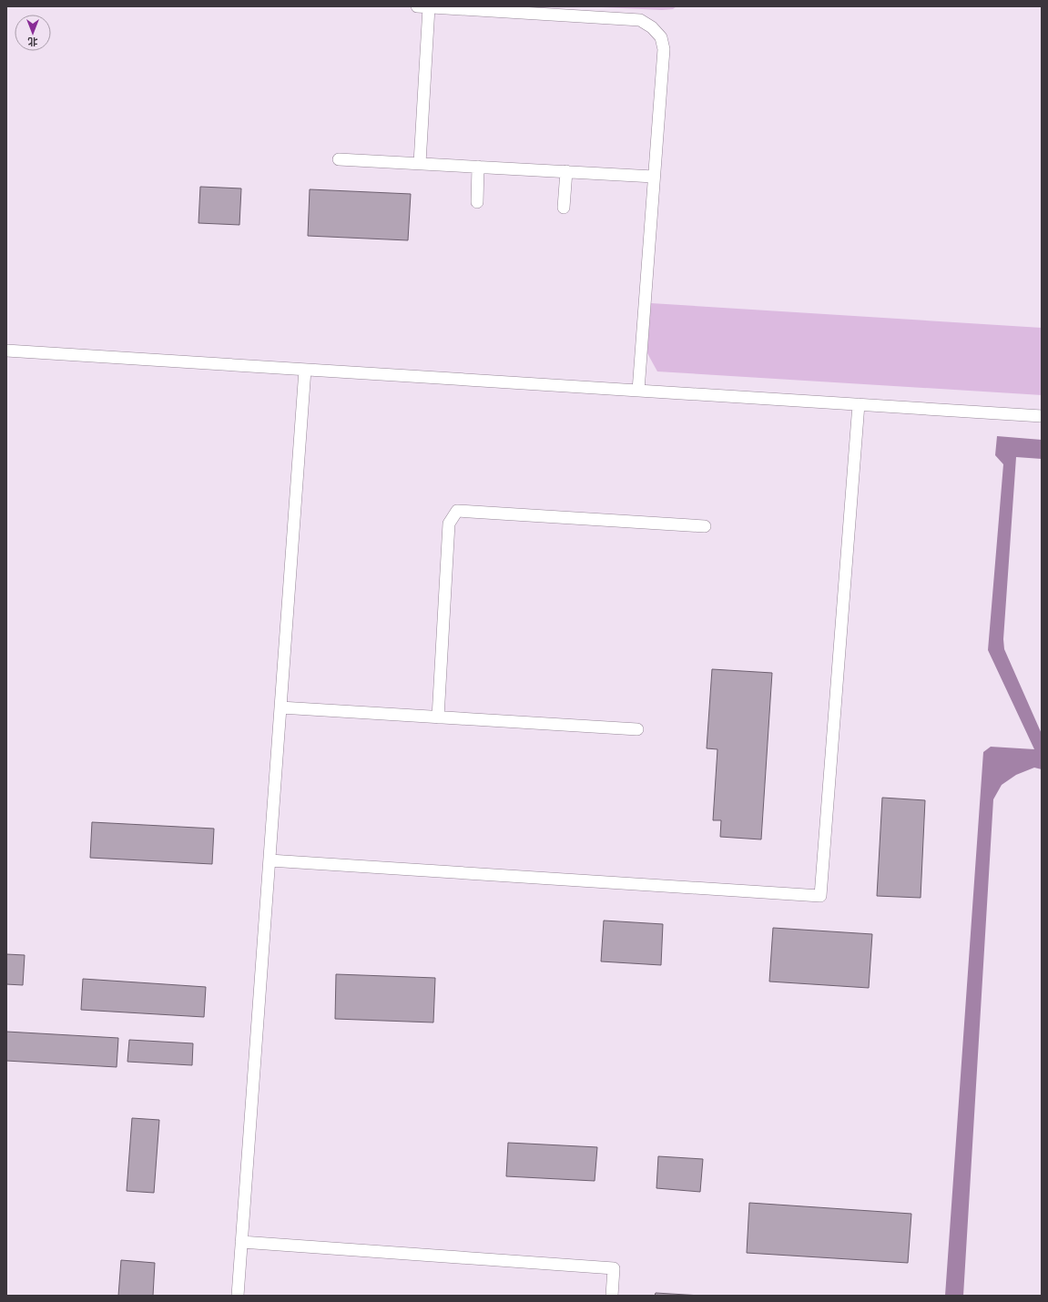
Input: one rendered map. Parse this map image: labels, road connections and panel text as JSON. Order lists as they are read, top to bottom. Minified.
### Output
{"north":"bottom"}
